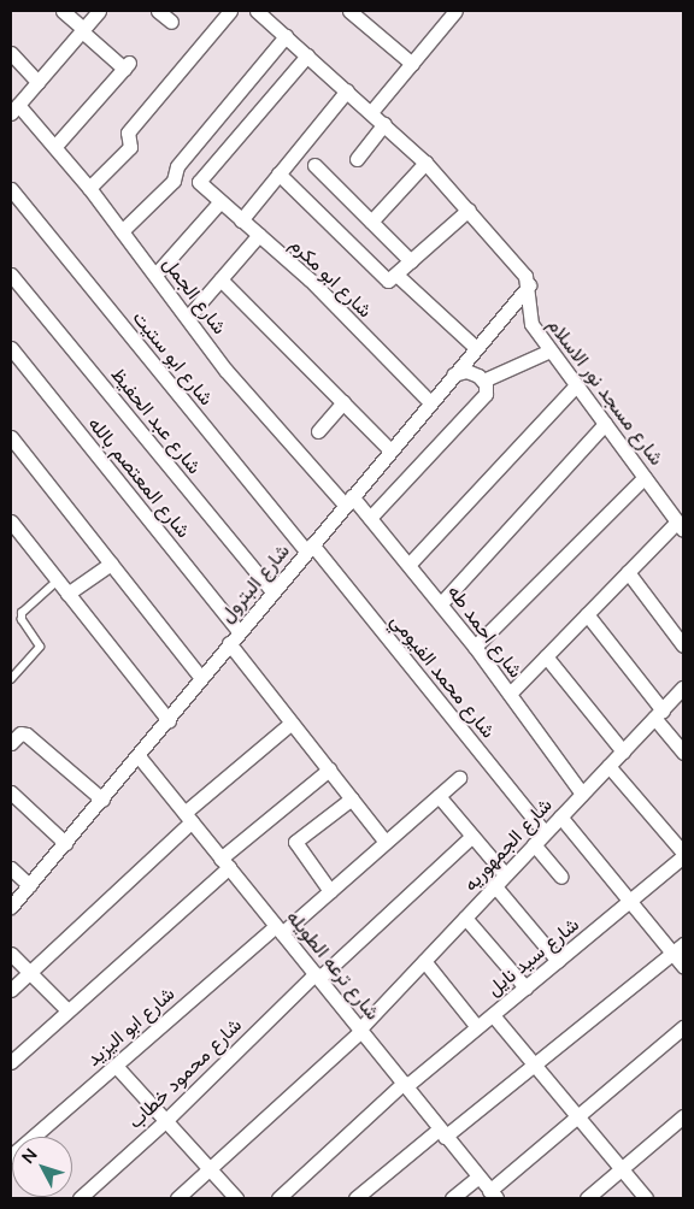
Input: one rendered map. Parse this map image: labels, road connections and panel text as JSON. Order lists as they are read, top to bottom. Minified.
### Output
{"streets":{"street":["شارع ابو مكرم","شارع الجمل","شارع ابو ستيت","شارع مسجد نور الاسلام","شارع عبد الحفيظ","شارع المعتصم بالله","شارع البترول","شارع احمد طه","شارع محمد الفيومي","شارع الجمهوريه","شارع سيد نايل","شارع ترعه الطويله","شارع ابو اليزيد","شارع محمود خطاب"]},"crossings":[["شارع ابو مكرم","شارع البترول"],["شارع الجمل","شارع البترول"],["شارع الجمل","شارع احمد طه"],["شارع ابو ستيت","شارع البترول"],["شارع ابو ستيت","شارع محمد الفيومي"],["شارع مسجد نور الاسلام","شارع البترول"],["شارع عبد الحفيظ","شارع البترول"],["شارع المعتصم بالله","شارع البترول"],["شارع البترول","شارع احمد طه"],["شارع البترول","شارع محمد الفيومي"],["شارع البترول","شارع ترعه الطويله"],["شارع احمد طه","شارع الجمهوريه"],["شارع محمد الفيومي","شارع الجمهوريه"],["شارع الجمهوريه","شارع ترعه الطويله"],["شارع سيد نايل","شارع ترعه الطويله"],["شارع ترعه الطويله","شارع ابو اليزيد"],["شارع ترعه الطويله","شارع محمود خطاب"]],"north":"top left"}
